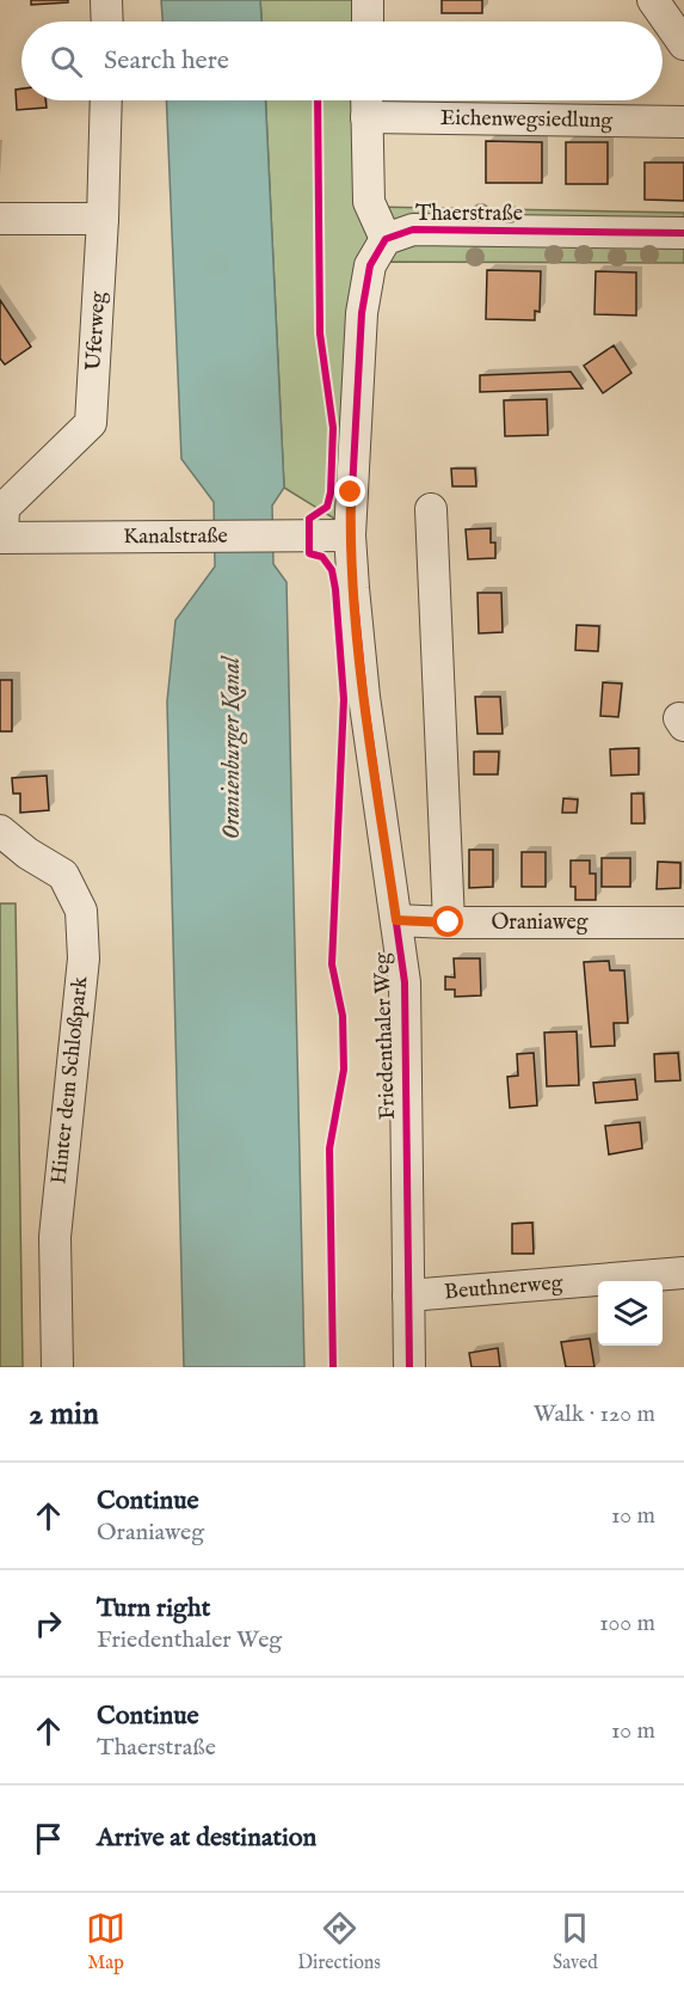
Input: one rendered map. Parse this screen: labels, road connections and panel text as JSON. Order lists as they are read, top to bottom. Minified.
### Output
{"streets":{"street":["Eichenwegsiedlung","Thaerstraße","Uferweg","Kanalstraße","Oraniaweg","Friedenthaler Weg","Hinter dem Schloßpark","Beuthnerweg"]},"crossings":[["Uferweg","Kanalstraße"],["Kanalstraße","Friedenthaler Weg"],["Oraniaweg","Friedenthaler Weg"],["Friedenthaler Weg","Beuthnerweg"]],"water":["Oranienburger Kanal"],"page":{"search":"Search here","heading":["2 min","Walk · 120 m"],"list":[["Continue","Oraniaweg","10 m"],["Turn right","Friedenthaler Weg","100 m"],["Continue","Thaerstraße","10 m"],"Arrive at destination"],"nav":["Map","Directions","Saved"]}}
